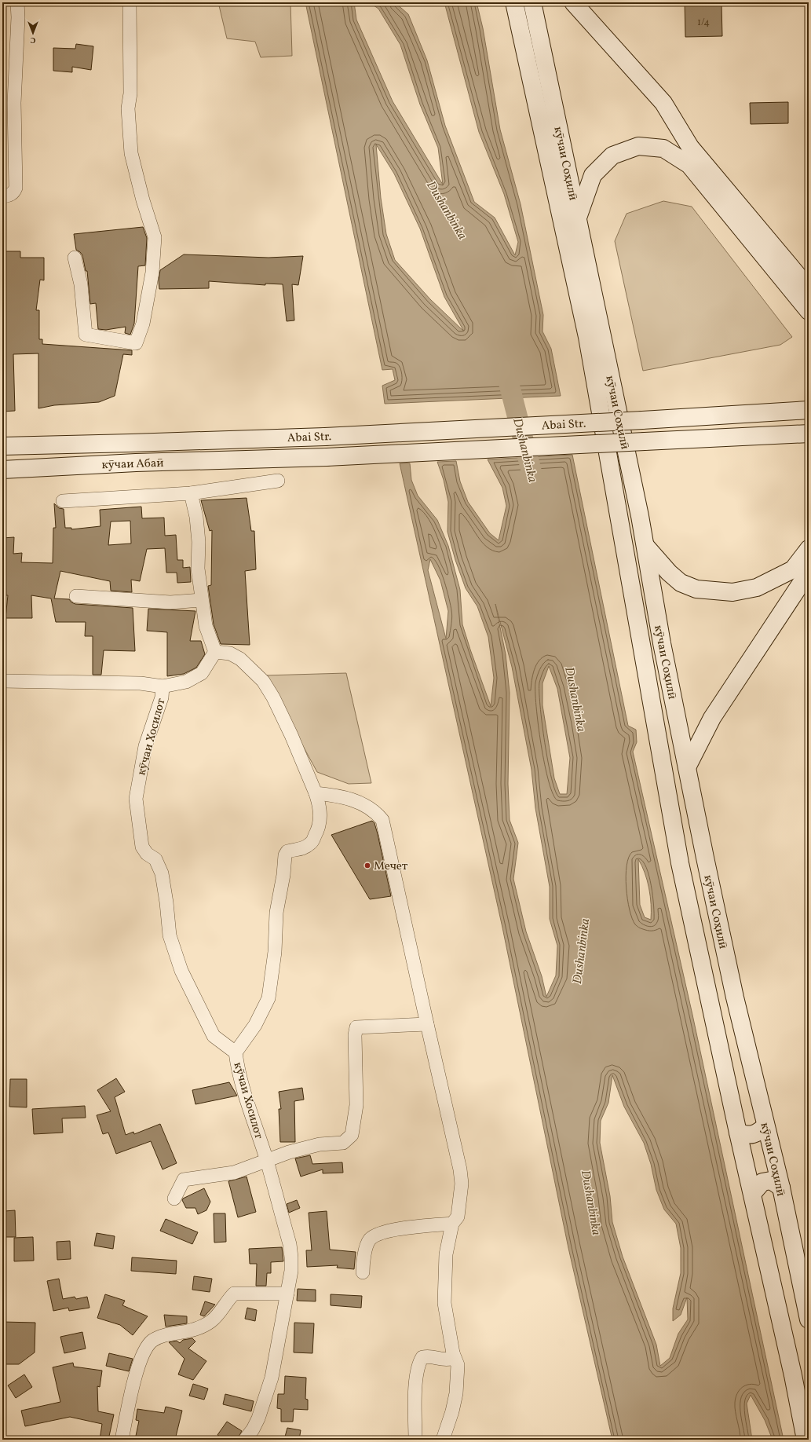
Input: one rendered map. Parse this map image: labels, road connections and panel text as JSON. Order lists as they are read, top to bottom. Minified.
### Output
{"streets":{"main road":["кӯчаи Соҳилӣ","Abai Str."],"street":["кӯчаи Хосилот"]},"water":["Dushanbinka"],"places":["Мечет"],"house_numbers":["1/4"],"north":"bottom"}
